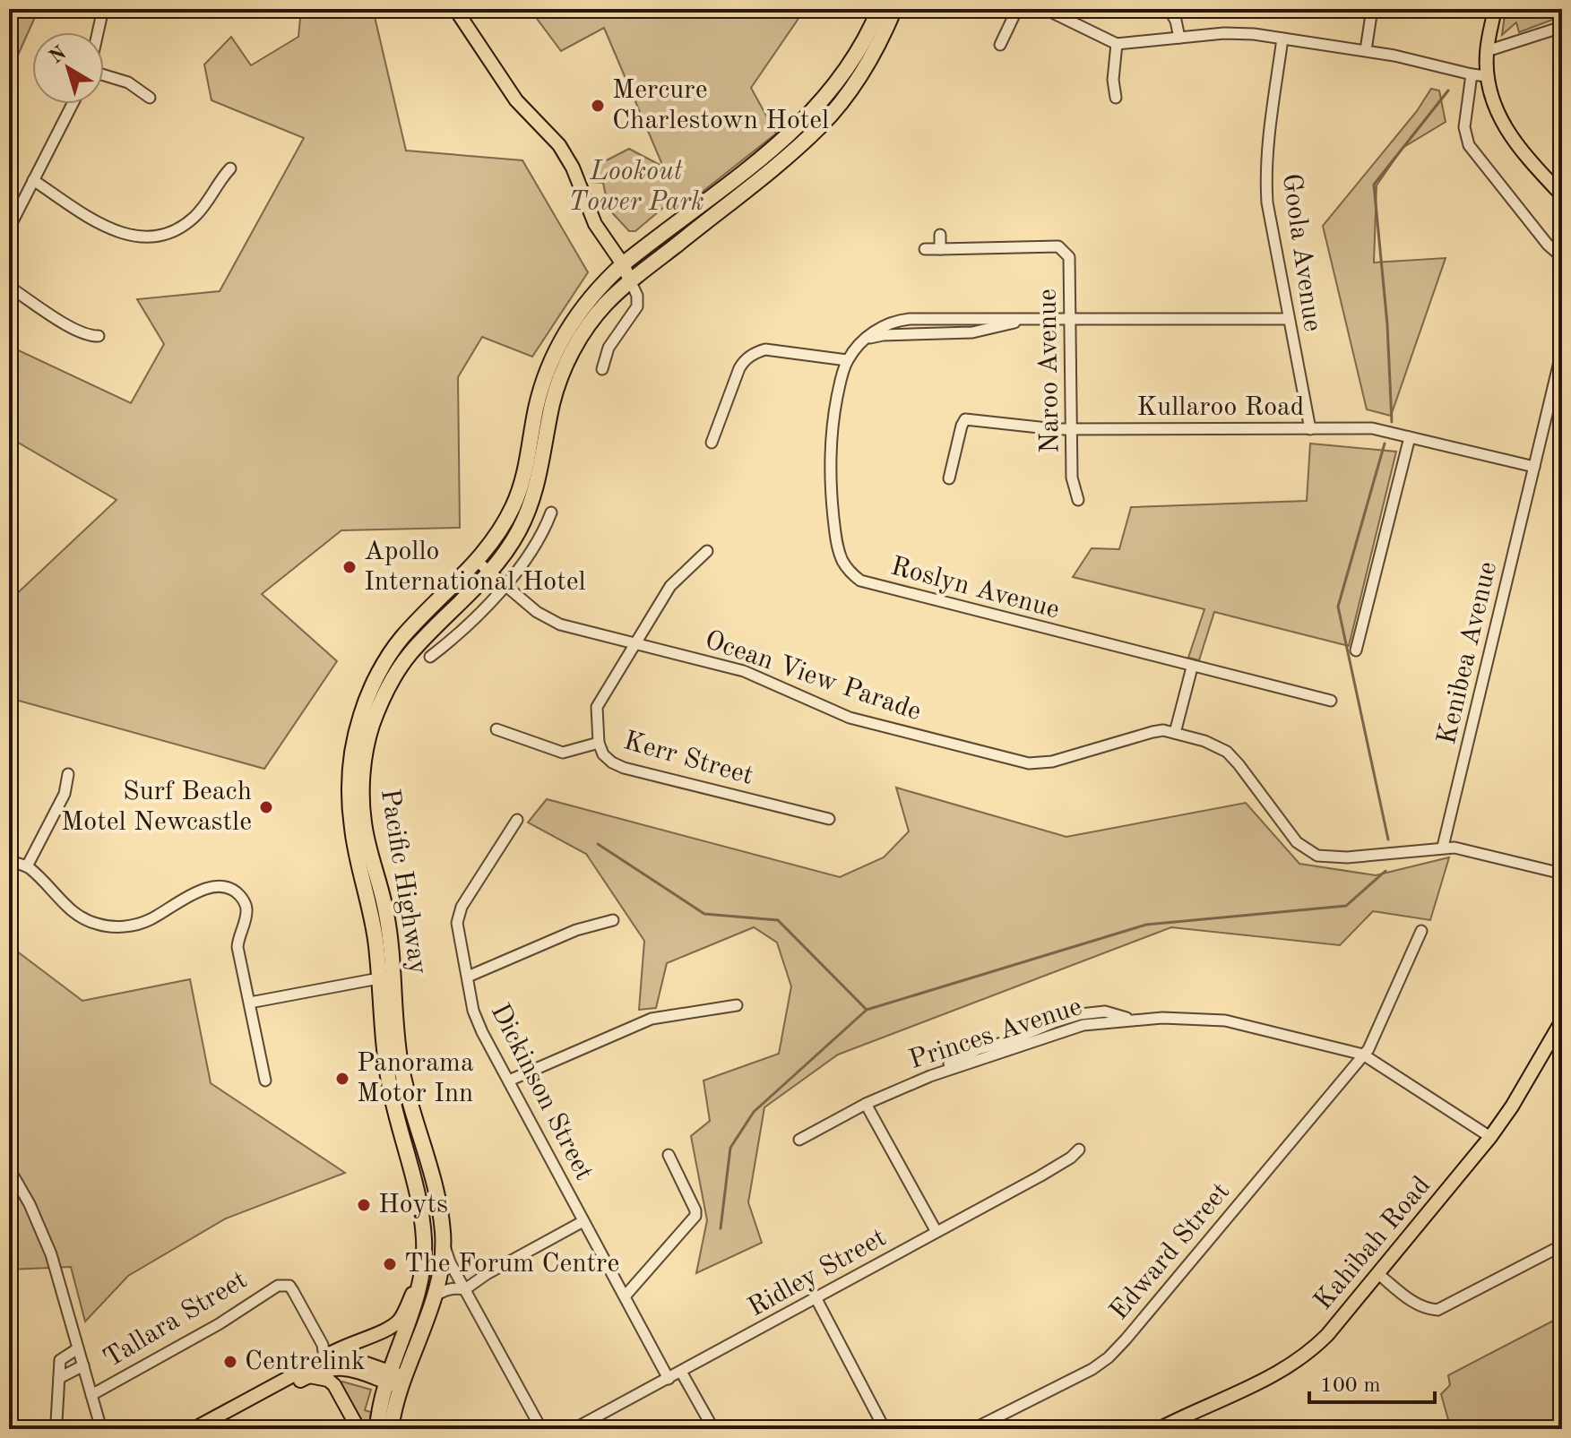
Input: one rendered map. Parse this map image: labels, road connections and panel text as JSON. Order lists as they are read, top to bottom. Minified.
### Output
{"streets":{"highway":["Pacific Highway"],"main road":["Kahibah Road"],"street":["Goola Avenue","Naroo Avenue","Kullaroo Road","Roslyn Avenue","Kenibea Avenue","Ocean View Parade","Kerr Street","Princes Avenue","Dickinson Street","Edward Street","Ridley Street","Tallara Street"]},"crossings":[["Goola Avenue","Kullaroo Road"],["Goola Avenue","Roslyn Avenue"],["Naroo Avenue","Kullaroo Road"],["Naroo Avenue","Roslyn Avenue"],["Kullaroo Road","Kenibea Avenue"],["Kenibea Avenue","Ocean View Parade"],["Ocean View Parade","Kerr Street"],["Ocean View Parade","Pacific Highway"],["Princes Avenue","Kahibah Road"],["Princes Avenue","Edward Street"],["Dickinson Street","Ridley Street"]],"parks":["Lookout Tower Park"],"places":["Mercure Charlestown Hotel","Apollo International Hotel","Surf Beach Motel Newcastle","Panorama Motor Inn","Hoyts","The Forum Centre","Centrelink"],"scale_bar":"100 m","north":"top left"}
